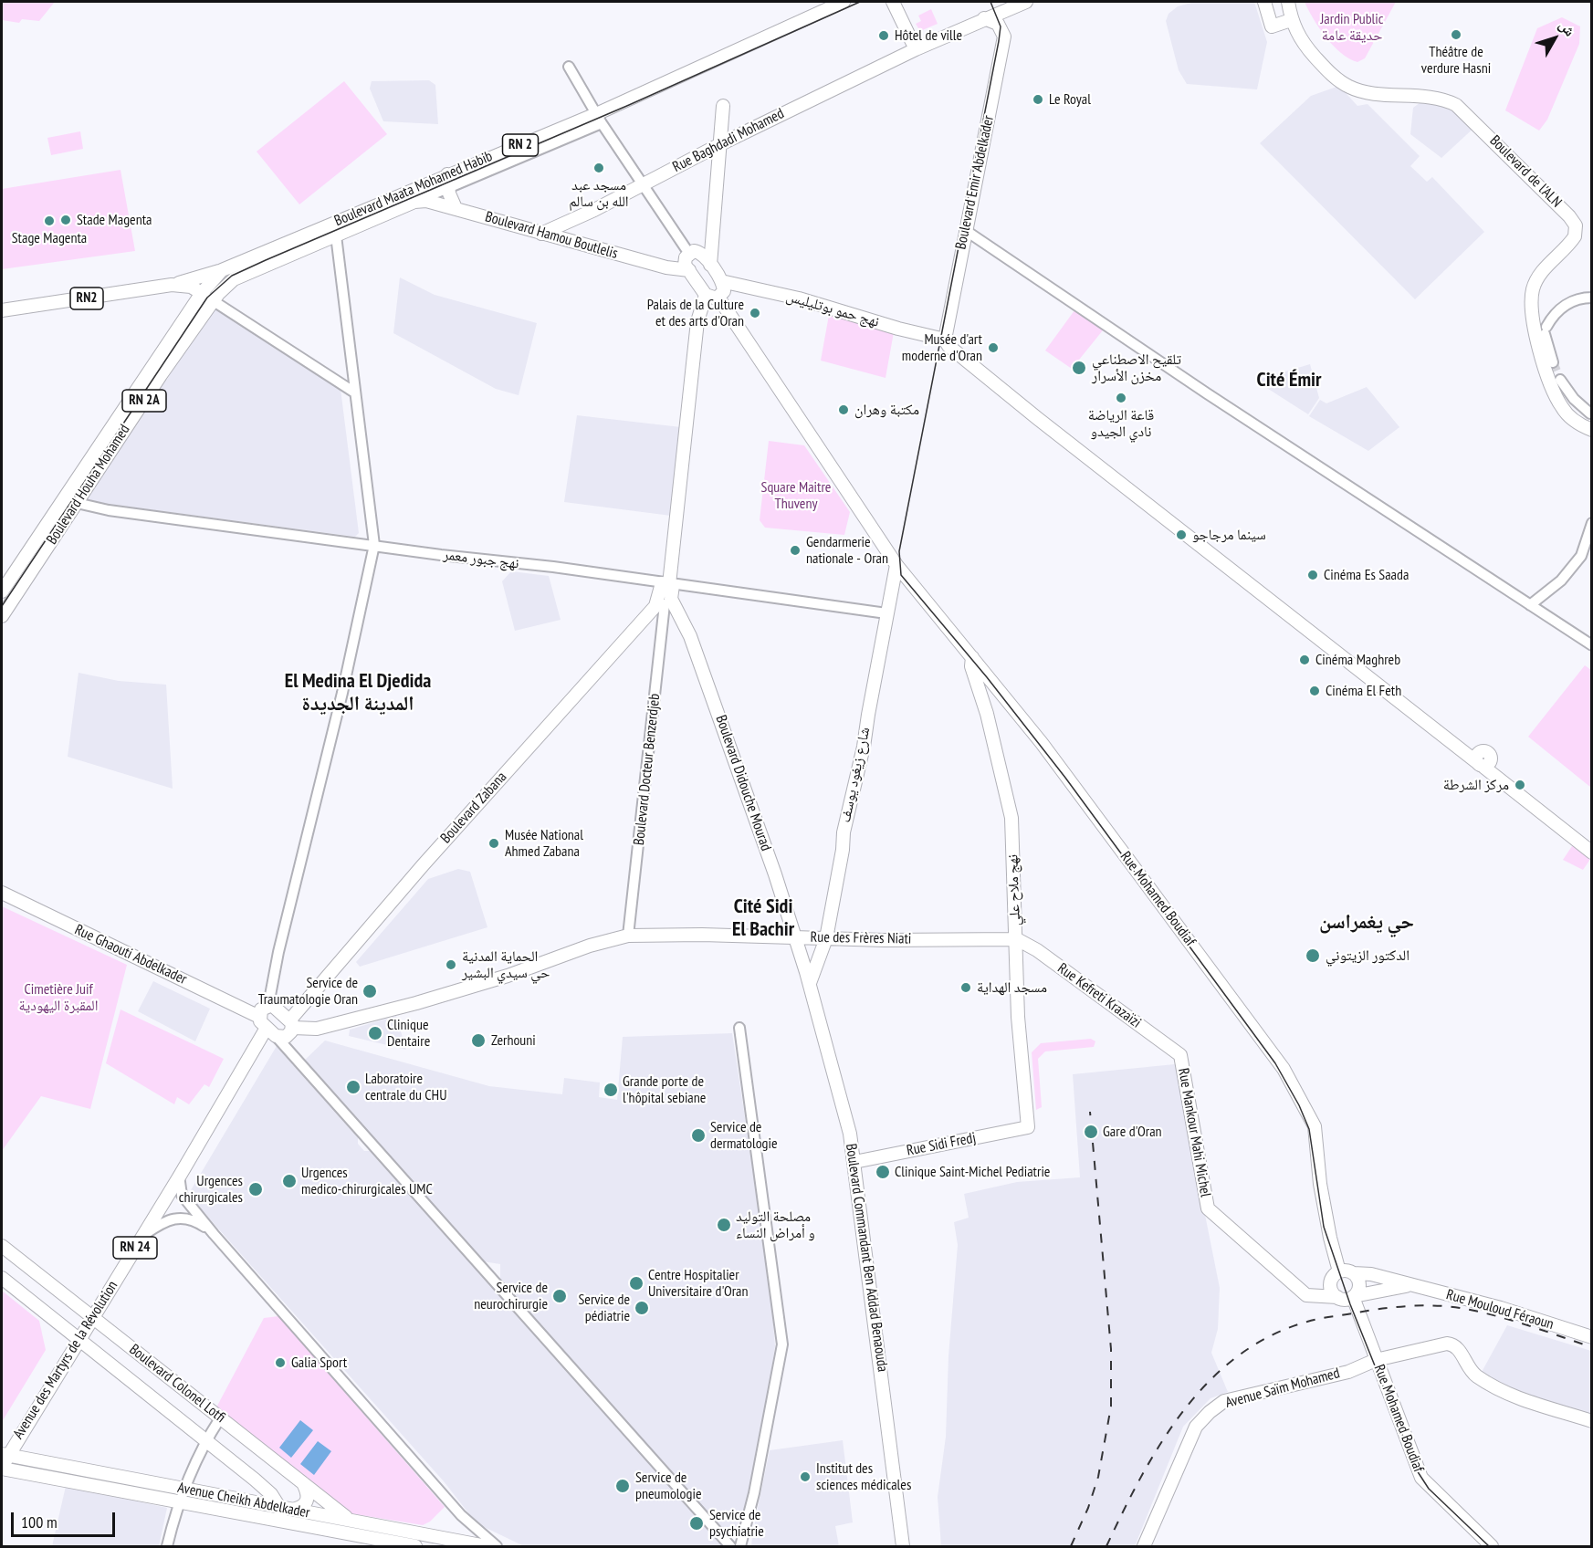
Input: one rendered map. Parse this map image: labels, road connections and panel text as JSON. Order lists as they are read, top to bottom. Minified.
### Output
{"streets":{"main road":["Rue Baghdadi Mohamed","RN 2","Boulevard de l'ALN","Boulevard Emir Abdelkader","Boulevard Maata Mohamed Habib","Boulevard Hamou Boutlelis","RN2","نهج حمو بوتليليس","RN 2A","Boulevard Houha Mohamed","شارع زيغود يوسف","Boulevard Didouche Mourad","Boulevard Zabana","نهج ملاح علي","Rue Mohamed Boudiaf","Rue des Frères Niati","Rue Ghaouti Abdelkader","Rue Kefreti Krazaïzi","Rue Mankour Mahi Michel","Rue Sidi Fredj","RN 24","Boulevard Commandant Ben Addad Benaouda","Rue Mouloud Féraoun","Avenue des Martyrs de la Révolution","Boulevard Colonel Lotfi","Avenue Saïm Mohamed","Avenue Cheikh Abdelkader"],"street":["نهج جبور معمر","Boulevard Docteur Benzerdjeb"]},"crossings":[["Rue Baghdadi Mohamed","Boulevard Emir Abdelkader"],["Rue Baghdadi Mohamed","Boulevard Hamou Boutlelis"],["Boulevard Emir Abdelkader","نهج حمو بوتليليس"],["Boulevard Maata Mohamed Habib","Boulevard Hamou Boutlelis"],["Boulevard Maata Mohamed Habib","RN2"],["Boulevard Maata Mohamed Habib","Boulevard Houha Mohamed"],["RN2","Boulevard Houha Mohamed"],["Boulevard Houha Mohamed","نهج جبور معمر"],["نهج جبور معمر","شارع زيغود يوسف"],["نهج جبور معمر","Boulevard Didouche Mourad"],["Boulevard Docteur Benzerdjeb","Boulevard Didouche Mourad"],["Boulevard Docteur Benzerdjeb","Boulevard Zabana"],["Boulevard Docteur Benzerdjeb","Rue des Frères Niati"],["شارع زيغود يوسف","Boulevard Didouche Mourad"],["شارع زيغود يوسف","Rue Mohamed Boudiaf"],["شارع زيغود يوسف","Rue des Frères Niati"],["شارع زيغود يوسف","Boulevard Commandant Ben Addad Benaouda"],["Boulevard Didouche Mourad","Boulevard Zabana"],["Boulevard Didouche Mourad","Rue des Frères Niati"],["Boulevard Didouche Mourad","Boulevard Commandant Ben Addad Benaouda"],["Boulevard Zabana","Rue des Frères Niati"],["نهج ملاح علي","Rue Mohamed Boudiaf"],["نهج ملاح علي","Rue des Frères Niati"],["نهج ملاح علي","Rue Kefreti Krazaïzi"],["نهج ملاح علي","Rue Sidi Fredj"],["Rue Mohamed Boudiaf","Rue Mouloud Féraoun"],["Rue Mohamed Boudiaf","Avenue Saïm Mohamed"],["Rue des Frères Niati","Rue Kefreti Krazaïzi"],["Rue Ghaouti Abdelkader","Avenue des Martyrs de la Révolution"],["Rue Kefreti Krazaïzi","Rue Mankour Mahi Michel"],["Rue Sidi Fredj","Boulevard Commandant Ben Addad Benaouda"],["Avenue des Martyrs de la Révolution","Boulevard Colonel Lotfi"],["Avenue des Martyrs de la Révolution","Avenue Cheikh Abdelkader"],["Boulevard Colonel Lotfi","Avenue Cheikh Abdelkader"]],"districts":["Cité Émir","El Medina El Djedida المدينة الجديدة","Cité Sidi El Bachir","حي يغمراسن"],"parks":["Jardin Public حديقة عامة","Square Maitre Thuveny","Cimetière Juif المقبرة اليهودية"],"places":["Théâtre de verdure Hasni","Hôtel de ville","Le Royal","مسجد عبد الله بن سالم","Stade Magenta","Stage Magenta","Palais de la Culture et des arts d'Oran","Musée d'art moderne d'Oran","تلقيح الاصطناعي مخزن الأسرار","قاعة الرياضة نادي الجيدو","مكتبة وهران","سينما مرجاجو","Gendarmerie nationale - Oran","Cinéma Es Saada","Cinéma Maghreb","Cinéma El Feth","مركز الشرطة","Musée National Ahmed Zabana","الدكتور الزيتوني","الحماية المدنية حي سيدي البشير","مسجد الهداية","Service de Traumatologie Oran","Clinique Dentaire","Zerhouni","Laboratoire centrale du CHU","Grande porte de l'hôpital sebiane","Gare d'Oran","Service de dermatologie","Clinique Saint-Michel Pediatrie","Urgences medico-chirurgicales UMC","Urgences chirurgicales","مصلحة التوليد و أمراض النساء","Centre Hospitalier Universitaire d'Oran","Service de neurochirurgie","Service de pédiatrie","Galia Sport","Institut des sciences médicales","Service de pneumologie","Service de psychiatrie"],"scale_bar":"100 m","north":"top right"}
